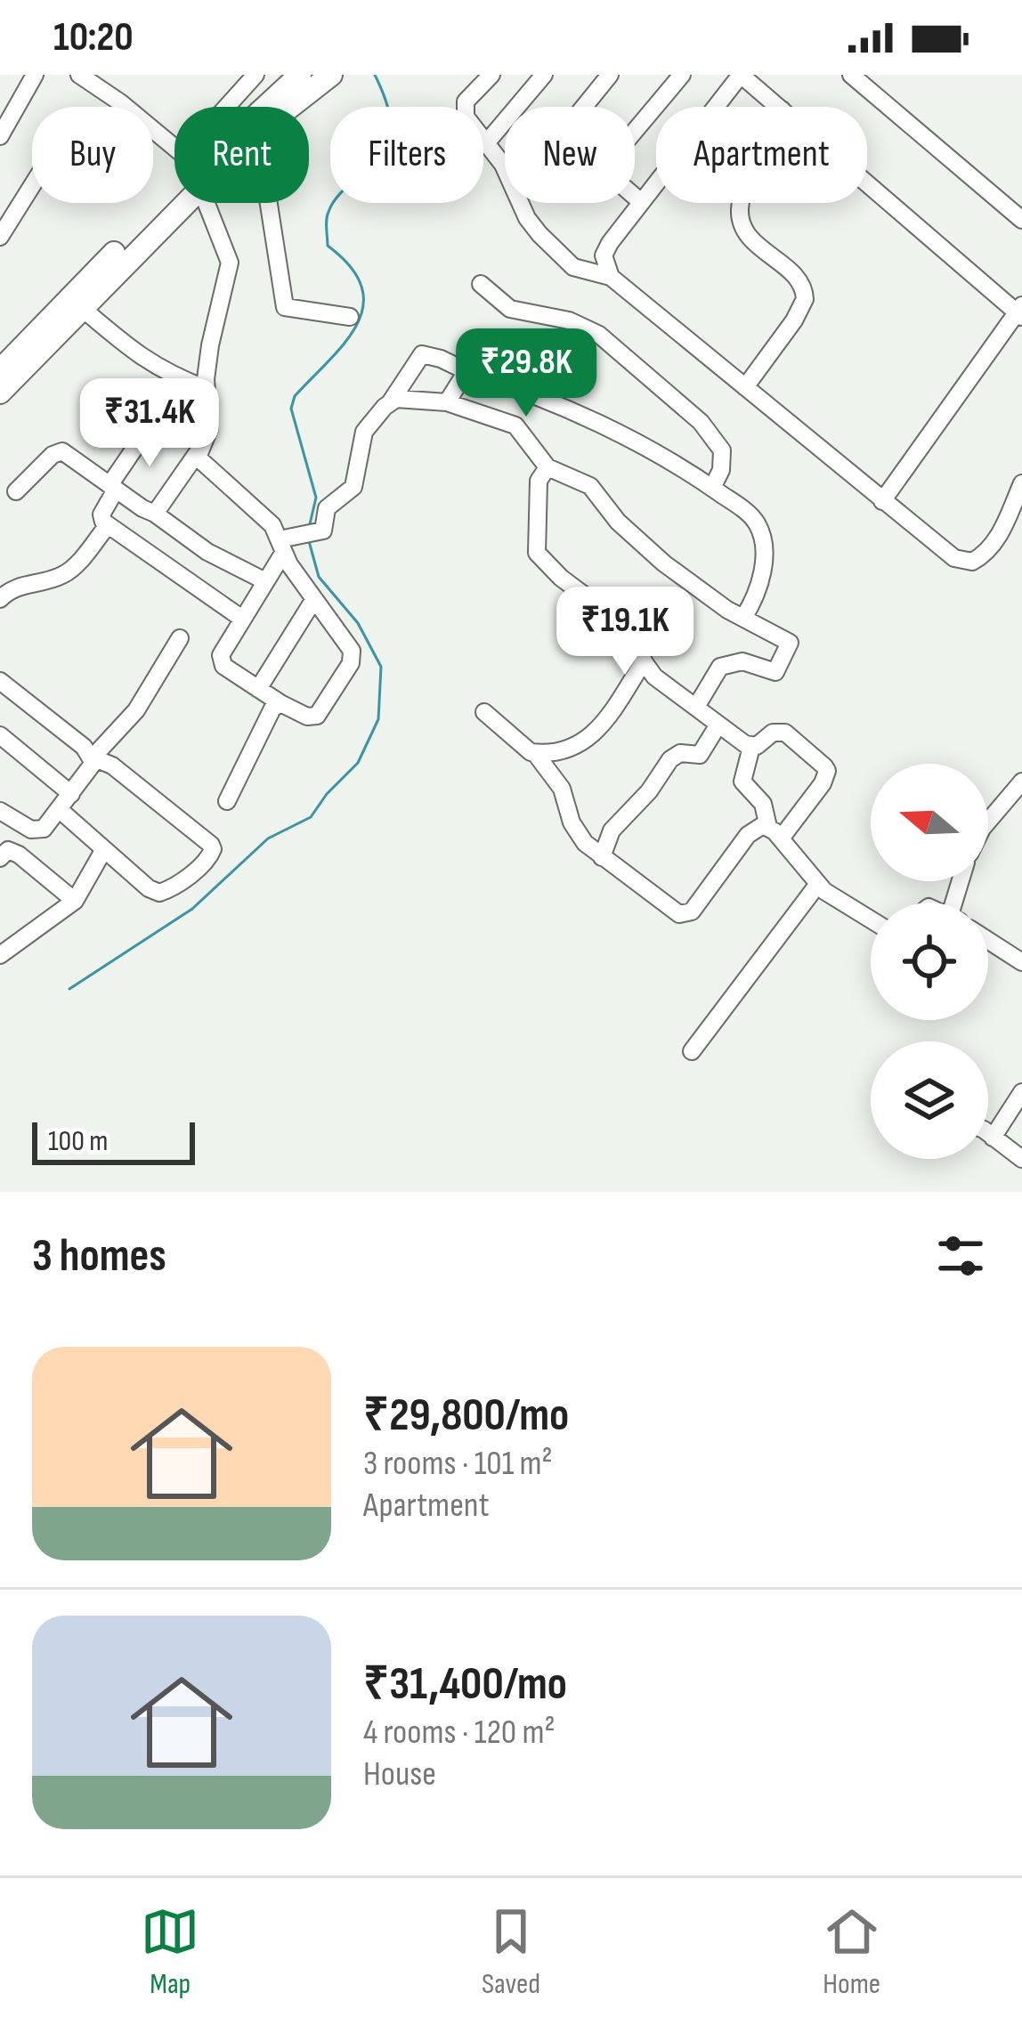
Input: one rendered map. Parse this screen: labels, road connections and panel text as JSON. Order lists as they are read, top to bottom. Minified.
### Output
{"scale_bar":"100 m","north":"left","page":{"status":"10:20","chip":["Buy","Rent","Filters","New","Apartment"],"price":["₹29.8K","₹31.4K","₹19.1K"],"scale":"100 m","heading":"3 homes","list":[{"name":"₹29,800/mo","note":"3 rooms · 101 m² · Apartment"},{"name":"₹31,400/mo","note":"4 rooms · 120 m² · House"}],"tabs":["Map","Saved","Home"]}}
